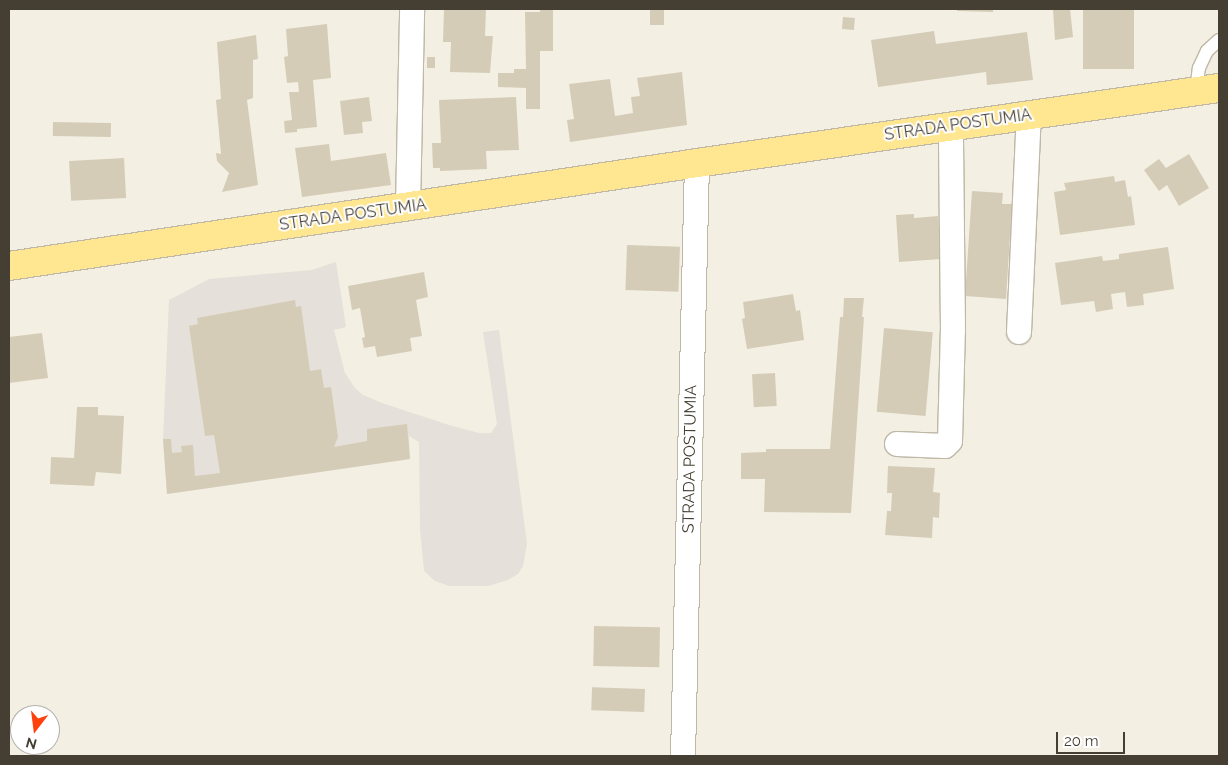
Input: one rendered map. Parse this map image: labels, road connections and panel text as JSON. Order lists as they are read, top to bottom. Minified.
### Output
{"streets":{"main road":["STRADA POSTUMIA"]},"scale_bar":"20 m","north":"bottom"}
